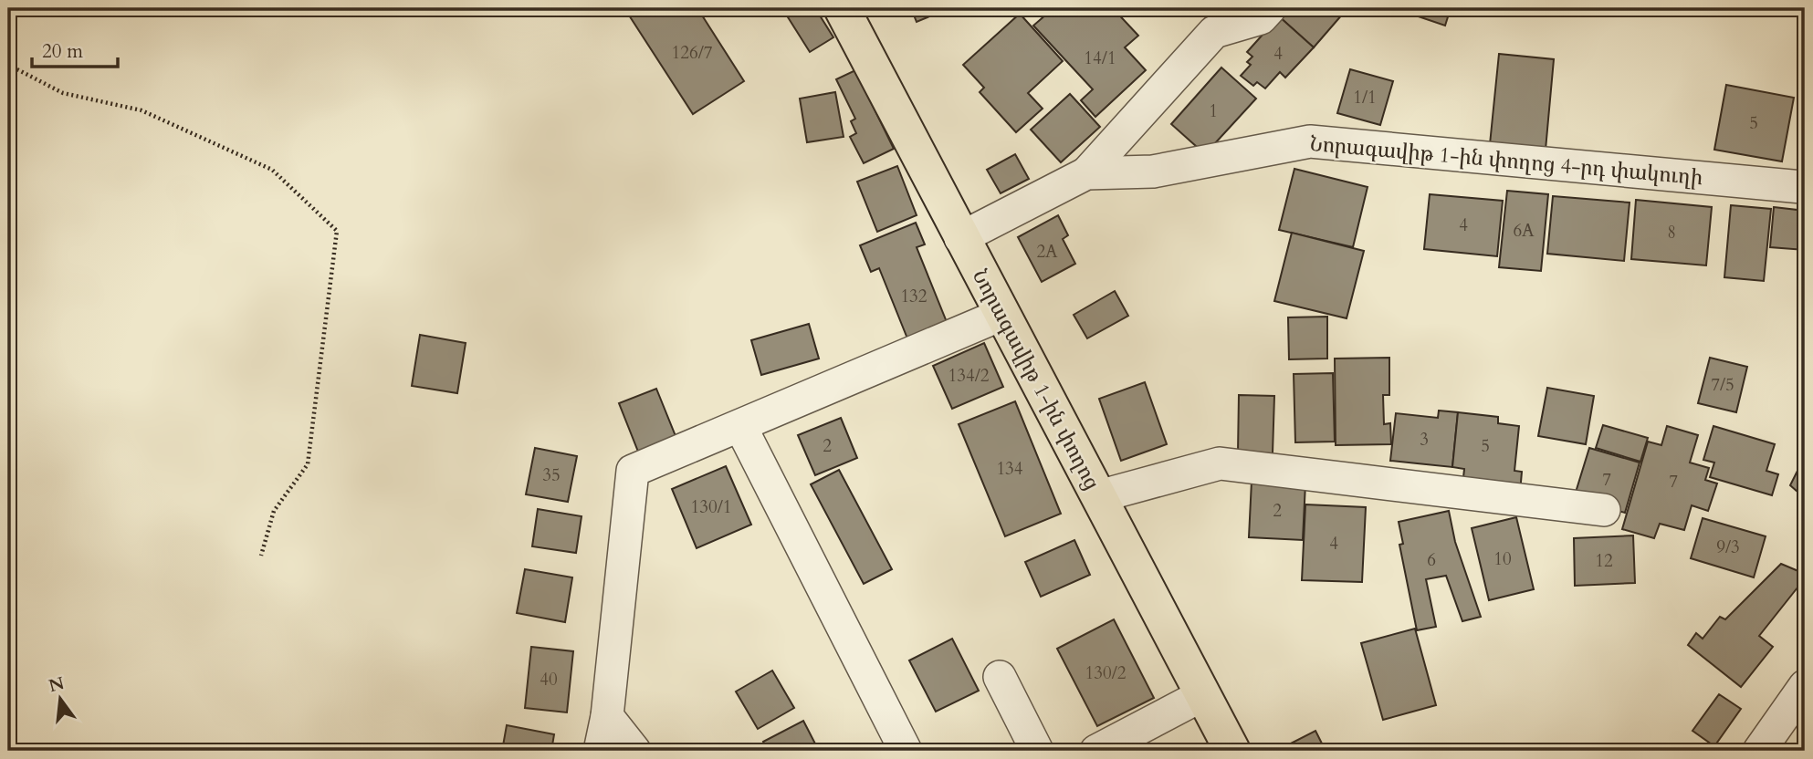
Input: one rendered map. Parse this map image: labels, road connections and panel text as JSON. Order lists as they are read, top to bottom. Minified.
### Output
{"streets":{"main road":["Նորագավիթ 1-ին փողոց"],"street":["Նորագավիթ 1-ին փողոց 4-րդ փակուղի"]},"crossings":[["Նորագավիթ 1-ին փողոց 4-րդ փակուղի","Նորագավիթ 1-ին փողոց"]],"house_numbers":["126/7","4","14/1","1/1","1","5","4","6A","8","2A","132","134/2","7/5","3","2","5","134","35","7","7","130/1","2","4","9/3","10","6","12","130/2","40"],"scale_bar":"20 m","north":"top"}
